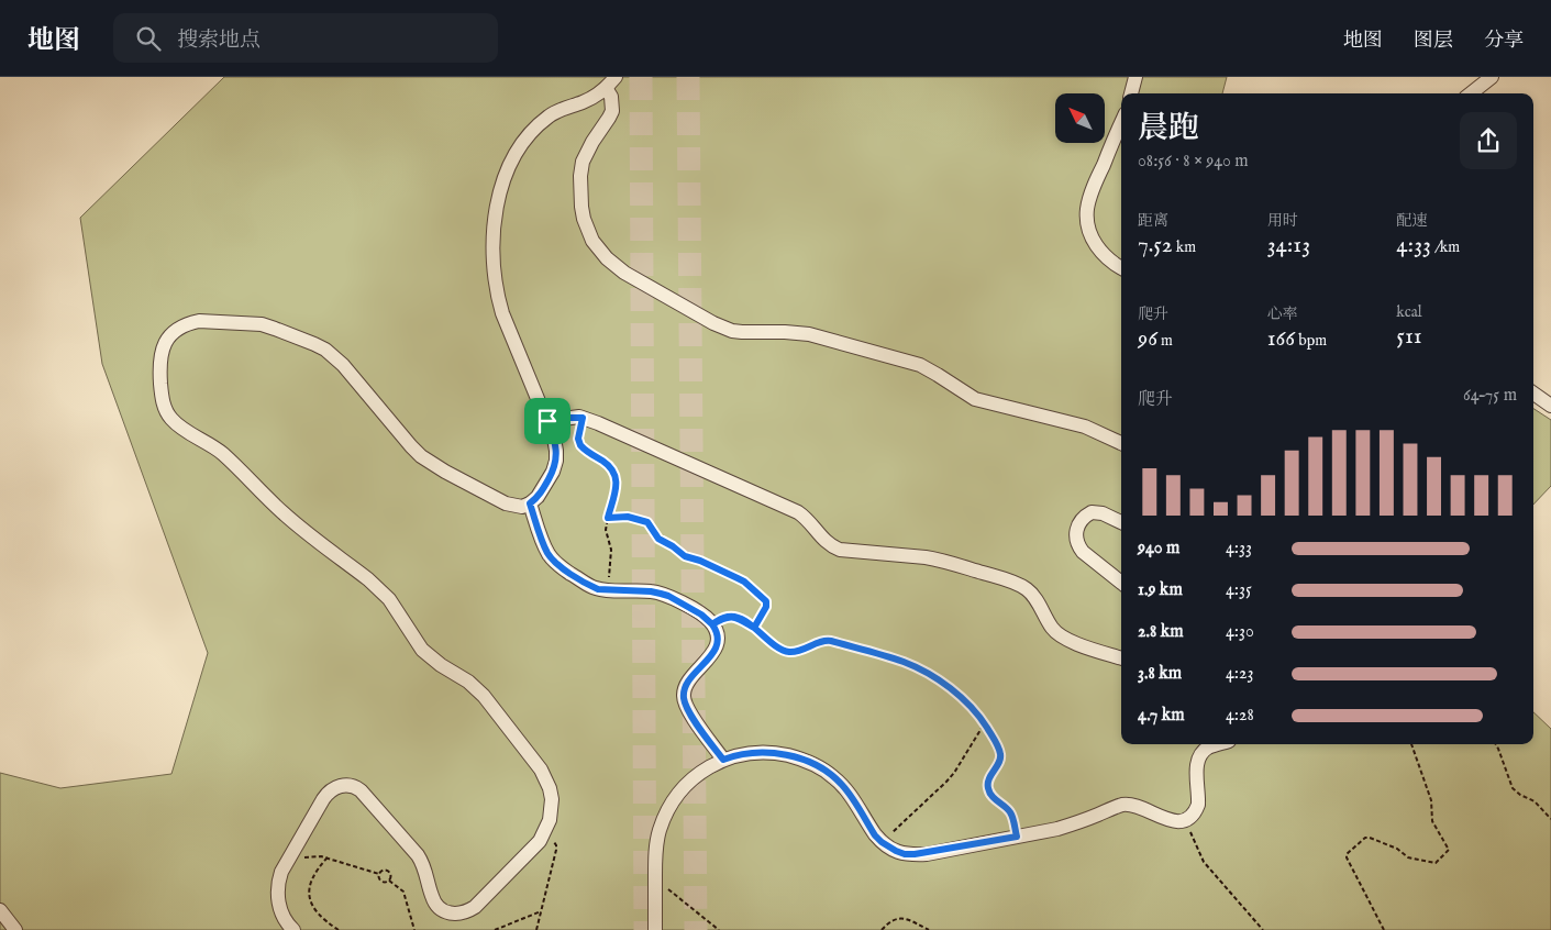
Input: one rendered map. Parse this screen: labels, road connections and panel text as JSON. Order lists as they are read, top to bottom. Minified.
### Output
{"north":"top left","page":{"header":"地图","search":"搜索地点","nav":["地图","图层","分享"],"heading":["晨跑","08:56 · 8 × 940 m"],"stats":[["距离","7.52 km"],["用时","34:13"],["配速","4:33 /km"],["爬升","96 m"],["心率","166 bpm"],["kcal","511"]],"chart":["爬升","64–75 m"],"list":[{"name":"940 m","note":"4:33"},{"name":"1.9 km","note":"4:35"},{"name":"2.8 km","note":"4:30"},{"name":"3.8 km","note":"4:23"},{"name":"4.7 km","note":"4:28"}]}}
